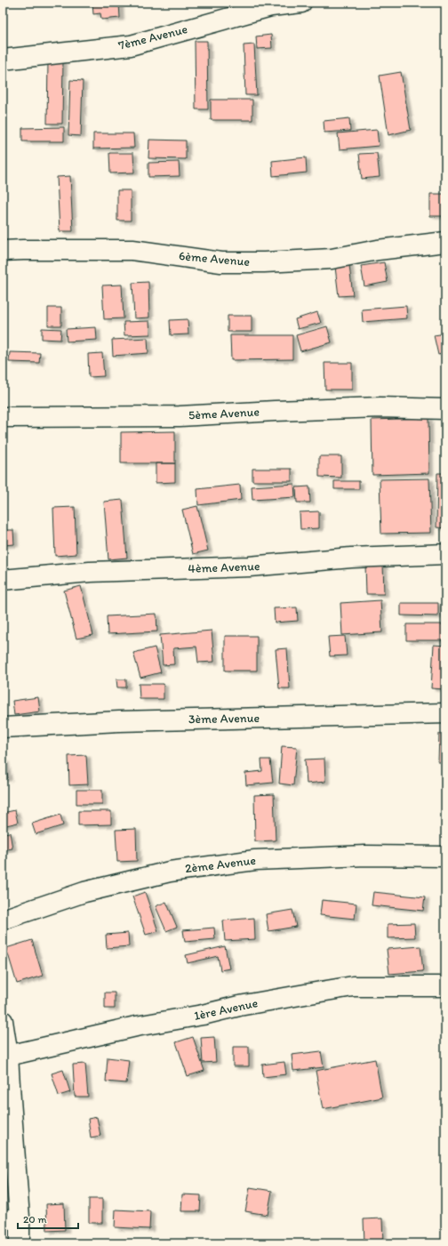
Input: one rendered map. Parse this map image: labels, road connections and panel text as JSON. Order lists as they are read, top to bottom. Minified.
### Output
{"streets":{"street":["7ème Avenue","6ème Avenue","5ème Avenue","4ème Avenue","3ème Avenue","2ème Avenue","1ère Avenue"]},"scale_bar":"20 m"}
